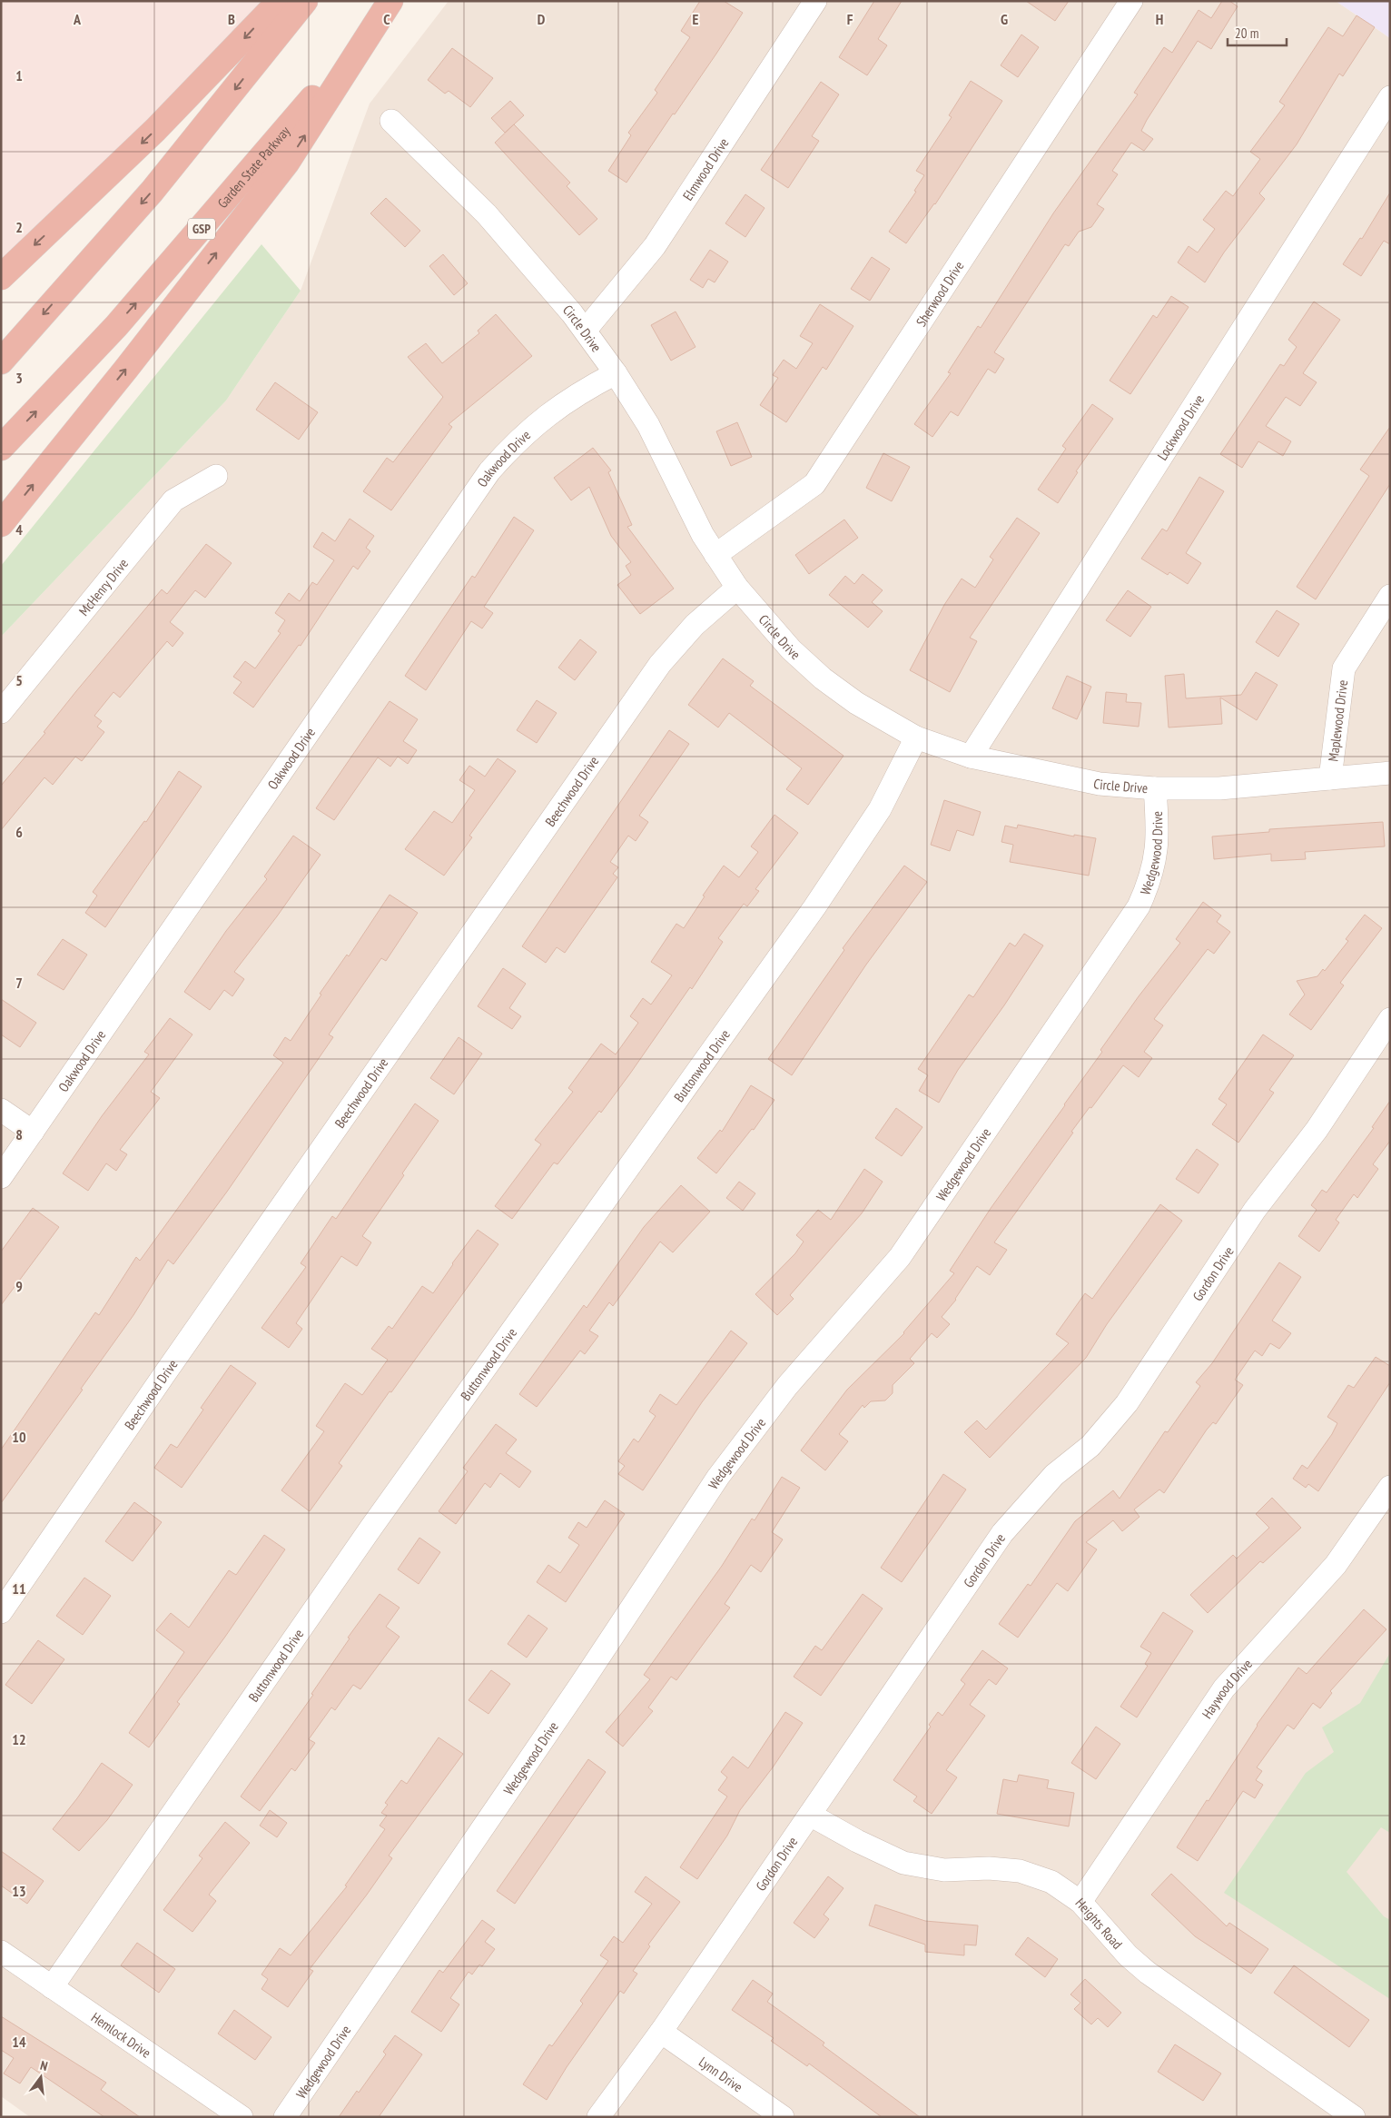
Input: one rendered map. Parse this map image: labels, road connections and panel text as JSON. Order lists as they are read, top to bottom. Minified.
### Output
{"streets":{"highway":["Garden State Parkway","GSP"],"street":["Elmwood Drive","Sherwood Drive","Circle Drive","Lockwood Drive","Oakwood Drive","McHenry Drive","Maplewood Drive","Beechwood Drive","Wedgewood Drive","Buttonwood Drive","Gordon Drive","Haywood Drive","Heights Road","Hemlock Drive","Lynn Drive"]},"crossings":[["Elmwood Drive","Circle Drive"],["Sherwood Drive","Circle Drive"],["Circle Drive","Lockwood Drive"],["Circle Drive","Oakwood Drive"],["Circle Drive","Maplewood Drive"],["Circle Drive","Beechwood Drive"],["Circle Drive","Wedgewood Drive"],["Circle Drive","Buttonwood Drive"],["Buttonwood Drive","Hemlock Drive"],["Gordon Drive","Heights Road"],["Gordon Drive","Lynn Drive"],["Haywood Drive","Heights Road"]],"scale_bar":"20 m","north":"top","grid":{"columns":["A","B","C","D","E","F","G","H"],"rows":["1","2","3","4","5","6","7","8","9","10","11","12","13","14"]}}
